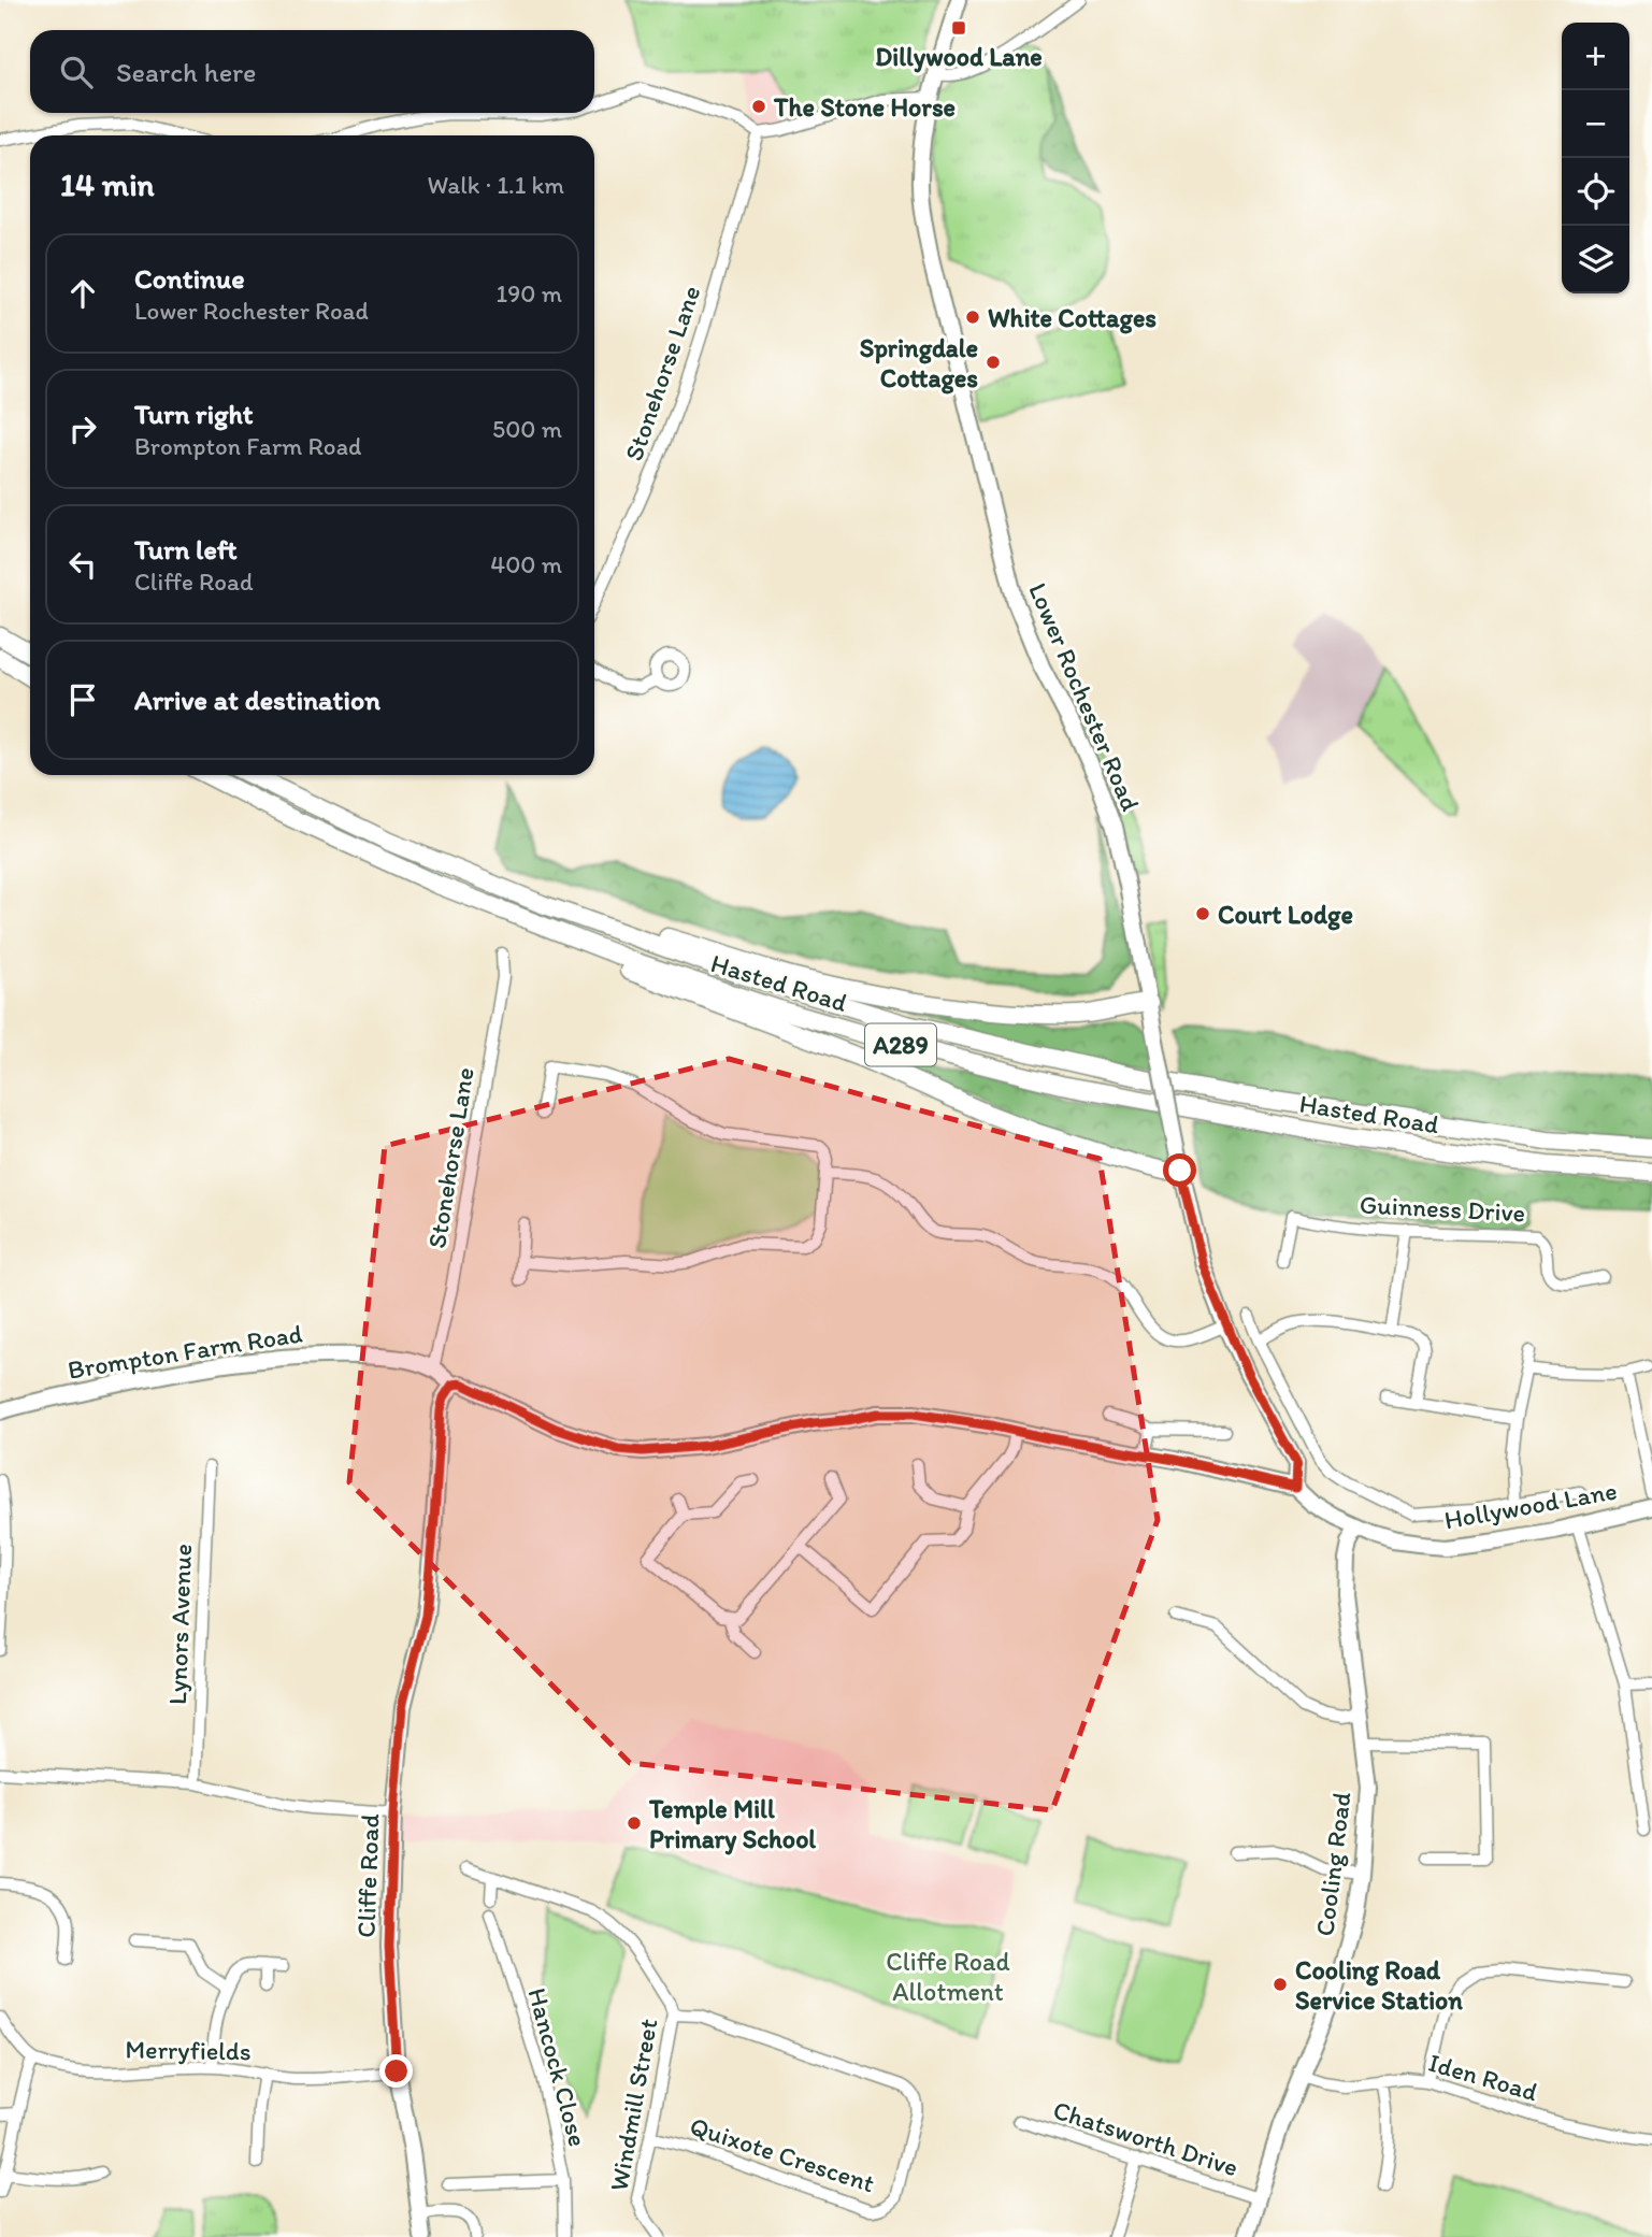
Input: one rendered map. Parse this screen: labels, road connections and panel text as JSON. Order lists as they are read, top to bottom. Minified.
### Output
{"streets":{"main road":["Lower Rochester Road","Hasted Road","A289","Brompton Farm Road","Hollywood Lane","Cooling Road","Cliffe Road"],"street":["Stonehorse Lane","Guinness Drive","Lynors Avenue","Merryfields","Hancock Close","Iden Road","Windmill Street","Chatsworth Drive","Quixote Crescent"]},"crossings":[["Stonehorse Lane","Brompton Farm Road"],["Lower Rochester Road","Brompton Farm Road"],["Lower Rochester Road","Hollywood Lane"],["Brompton Farm Road","Hollywood Lane"],["Brompton Farm Road","Cliffe Road"],["Hollywood Lane","Cooling Road"],["Cooling Road","Iden Road"],["Cooling Road","Chatsworth Drive"],["Cliffe Road","Merryfields"],["Windmill Street","Quixote Crescent"]],"parks":["Cliffe Road Allotment"],"places":{"transit":["Dillywood Lane"],"other":["The Stone Horse","White Cottages","Springdale Cottages","Court Lodge","Temple Mill Primary School","Cooling Road Service Station"]},"page":{"map_buttons":["+","−"],"search":"Search here","heading":["14 min","Walk · 1.1 km"],"list":[["Continue","Lower Rochester Road","190 m"],["Turn right","Brompton Farm Road","500 m"],["Turn left","Cliffe Road","400 m"],"Arrive at destination"]}}
